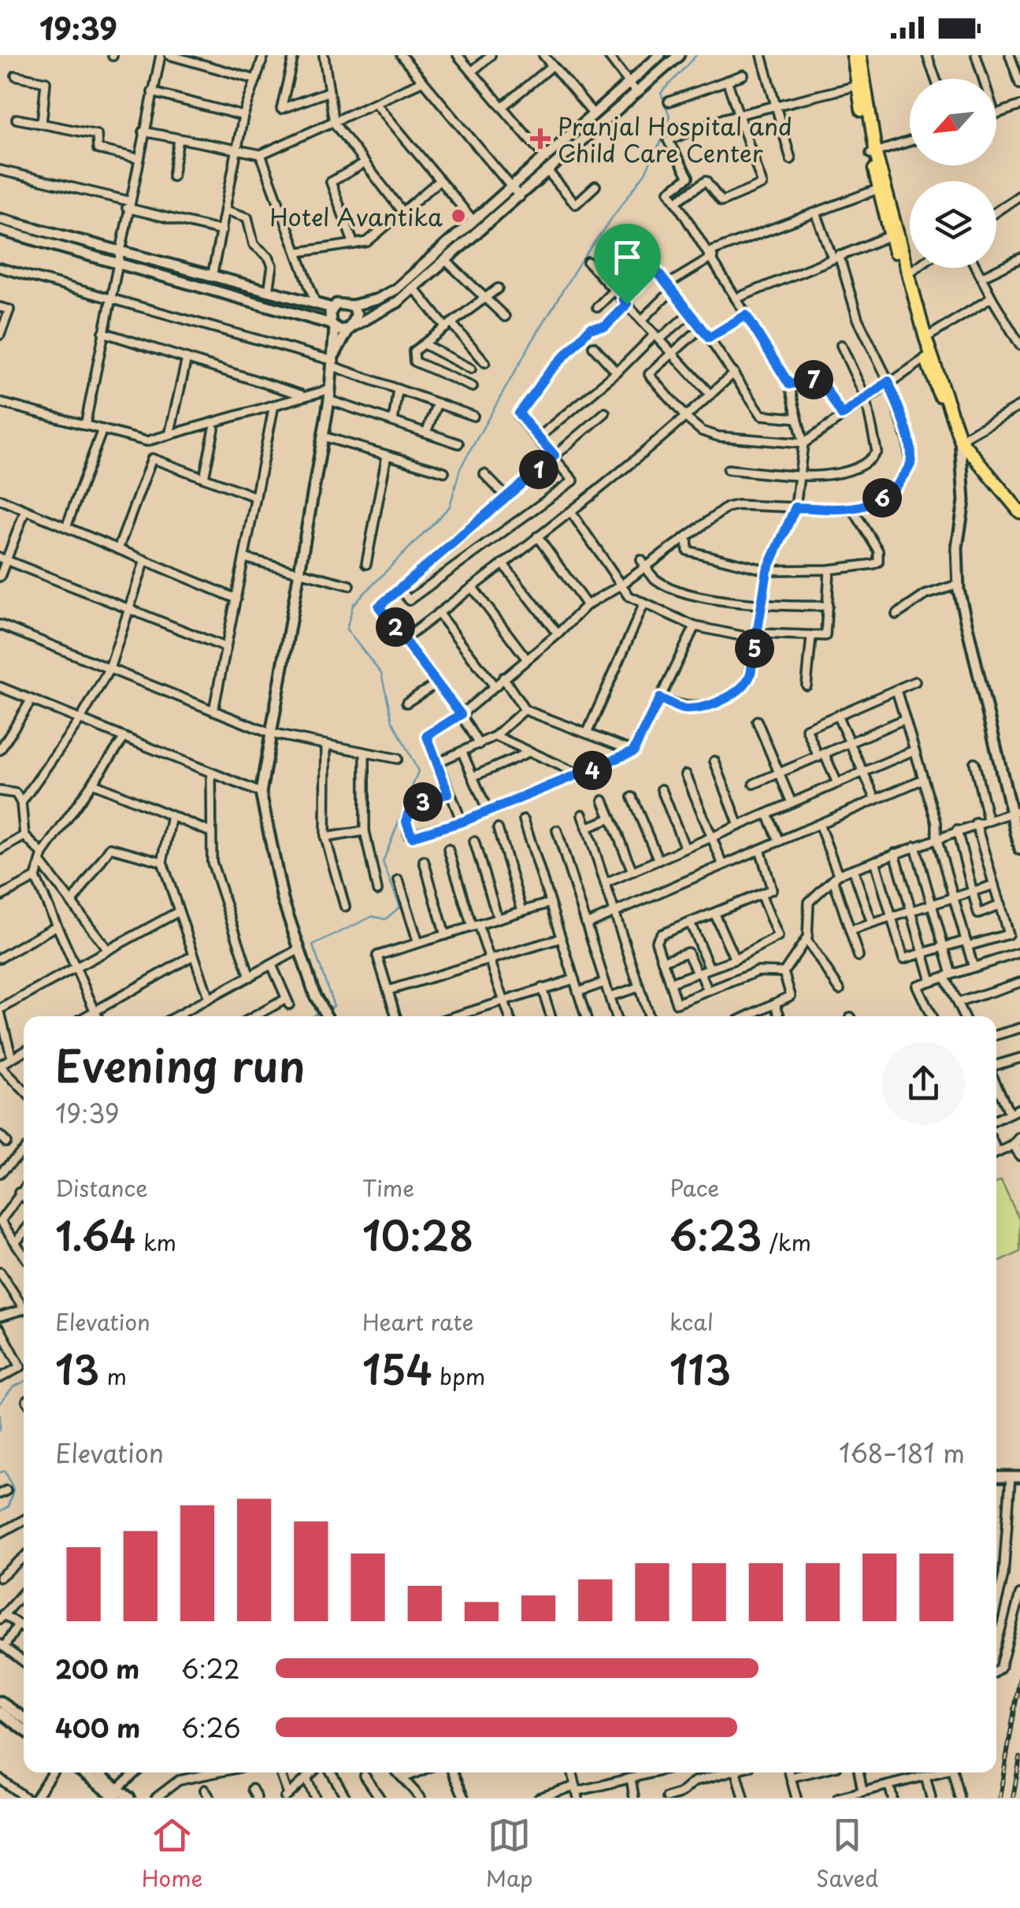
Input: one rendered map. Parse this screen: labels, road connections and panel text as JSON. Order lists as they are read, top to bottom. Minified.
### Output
{"places":{"health":["Pranjal Hospital and Child Care Center"],"other":["Hotel Avantika"]},"north":"bottom left","page":{"status":"19:39","pins":["7","1","6","2","5","4","3"],"heading":["Evening run","19:39"],"stats":[["Distance","1.64 km"],["Time","10:28"],["Pace","6:23 /km"],["Elevation","13 m"],["Heart rate","154 bpm"],["kcal","113"]],"chart":["Elevation","168–181 m"],"list":[{"name":"200 m","note":"6:22"},{"name":"400 m","note":"6:26"}],"tabs":["Home","Map","Saved"]}}
